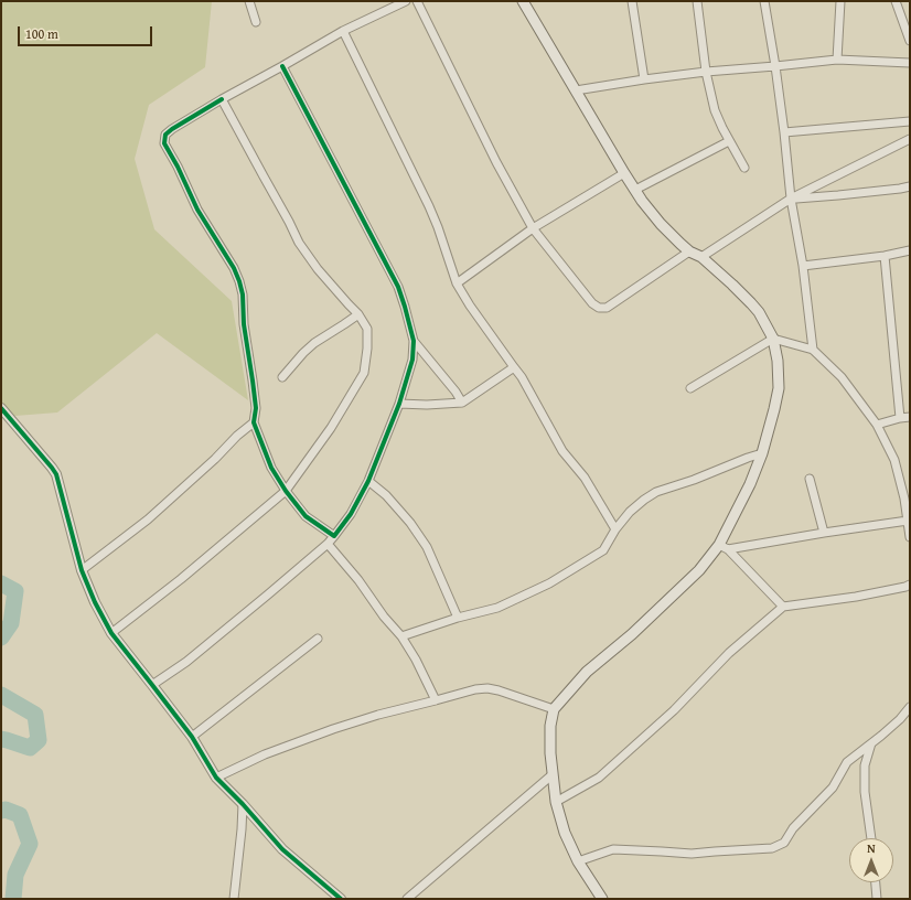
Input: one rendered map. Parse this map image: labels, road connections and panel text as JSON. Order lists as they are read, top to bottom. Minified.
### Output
{"scale_bar":"100 m","north":"top"}
